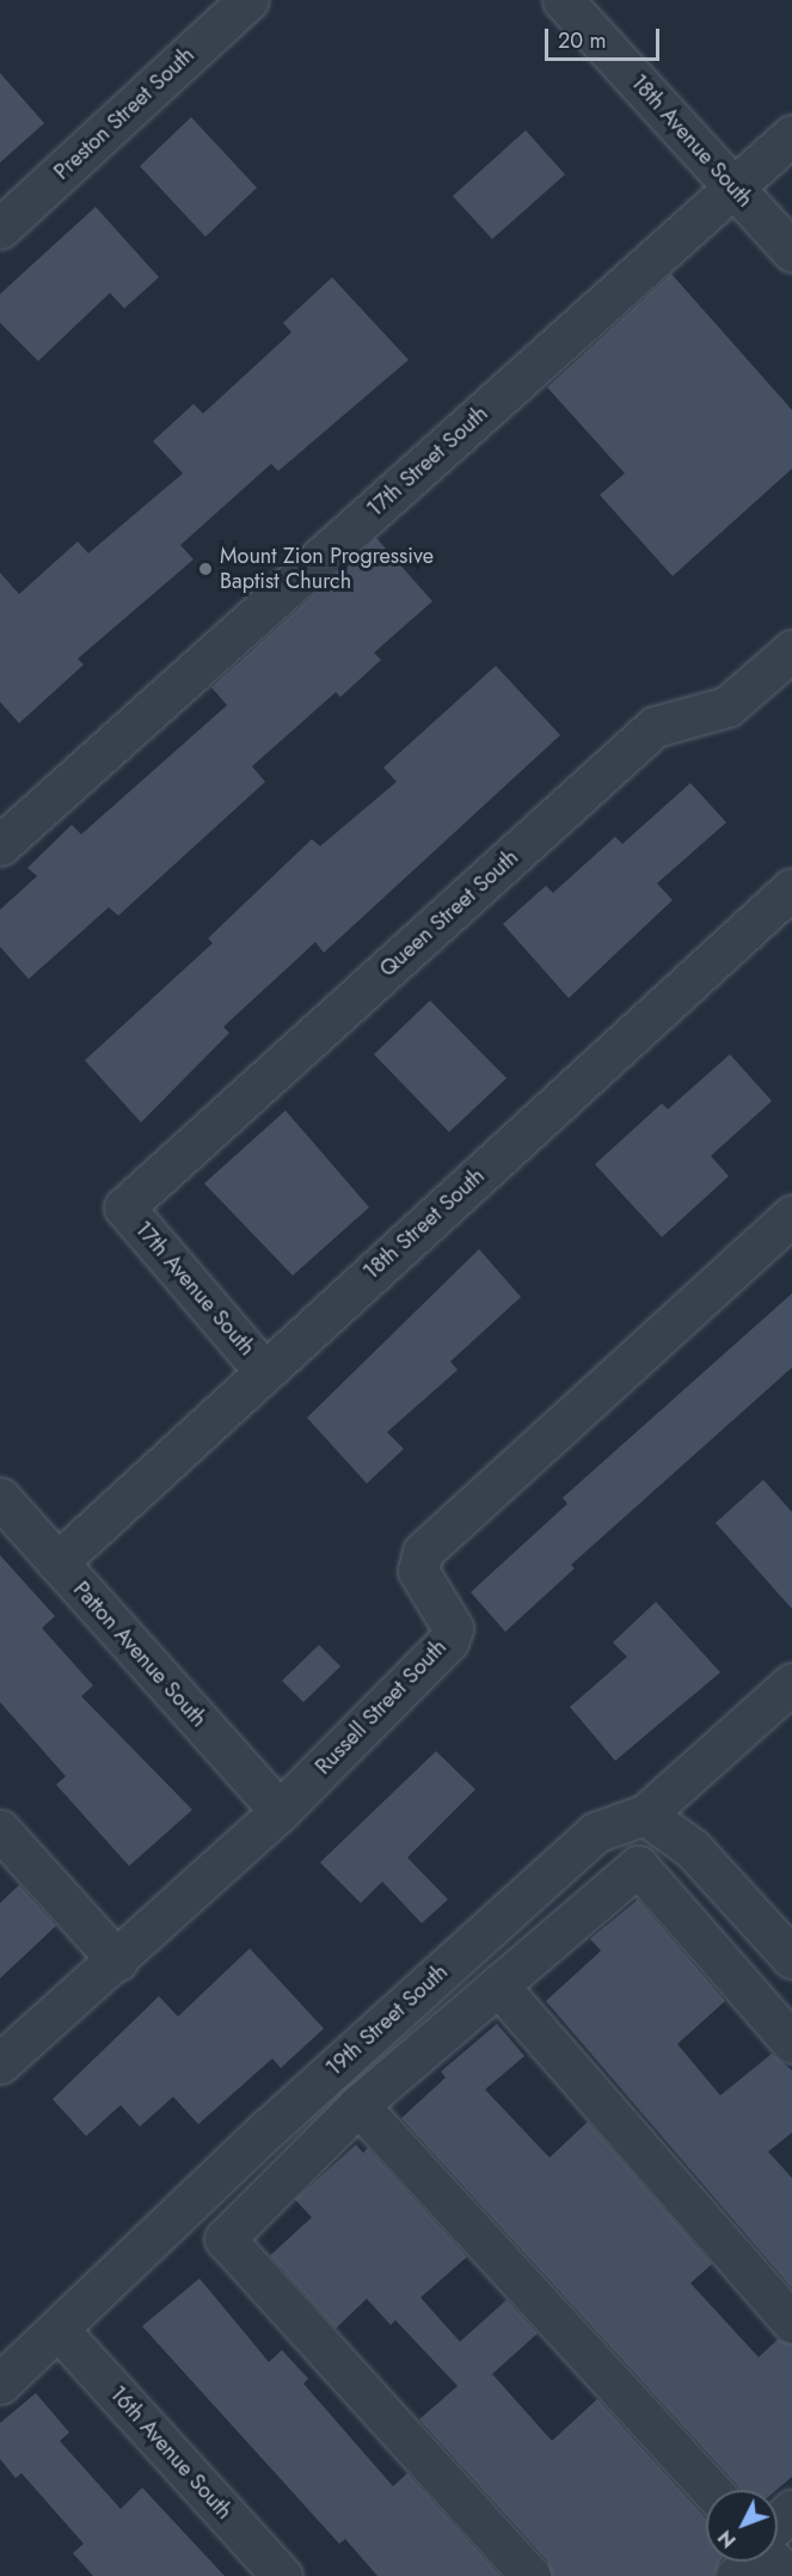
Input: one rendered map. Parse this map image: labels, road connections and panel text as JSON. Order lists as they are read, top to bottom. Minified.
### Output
{"streets":{"street":["Preston Street South","18th Avenue South","17th Street South","Queen Street South","18th Street South","17th Avenue South","Patton Avenue South","Russell Street South","19th Street South","16th Avenue South"]},"crossings":[["18th Avenue South","17th Street South"],["Queen Street South","17th Avenue South"],["18th Street South","17th Avenue South"],["18th Street South","Patton Avenue South"],["Patton Avenue South","Russell Street South"],["19th Street South","16th Avenue South"]],"places":["Mount Zion Progressive Baptist Church"],"scale_bar":"20 m","north":"bottom left"}
